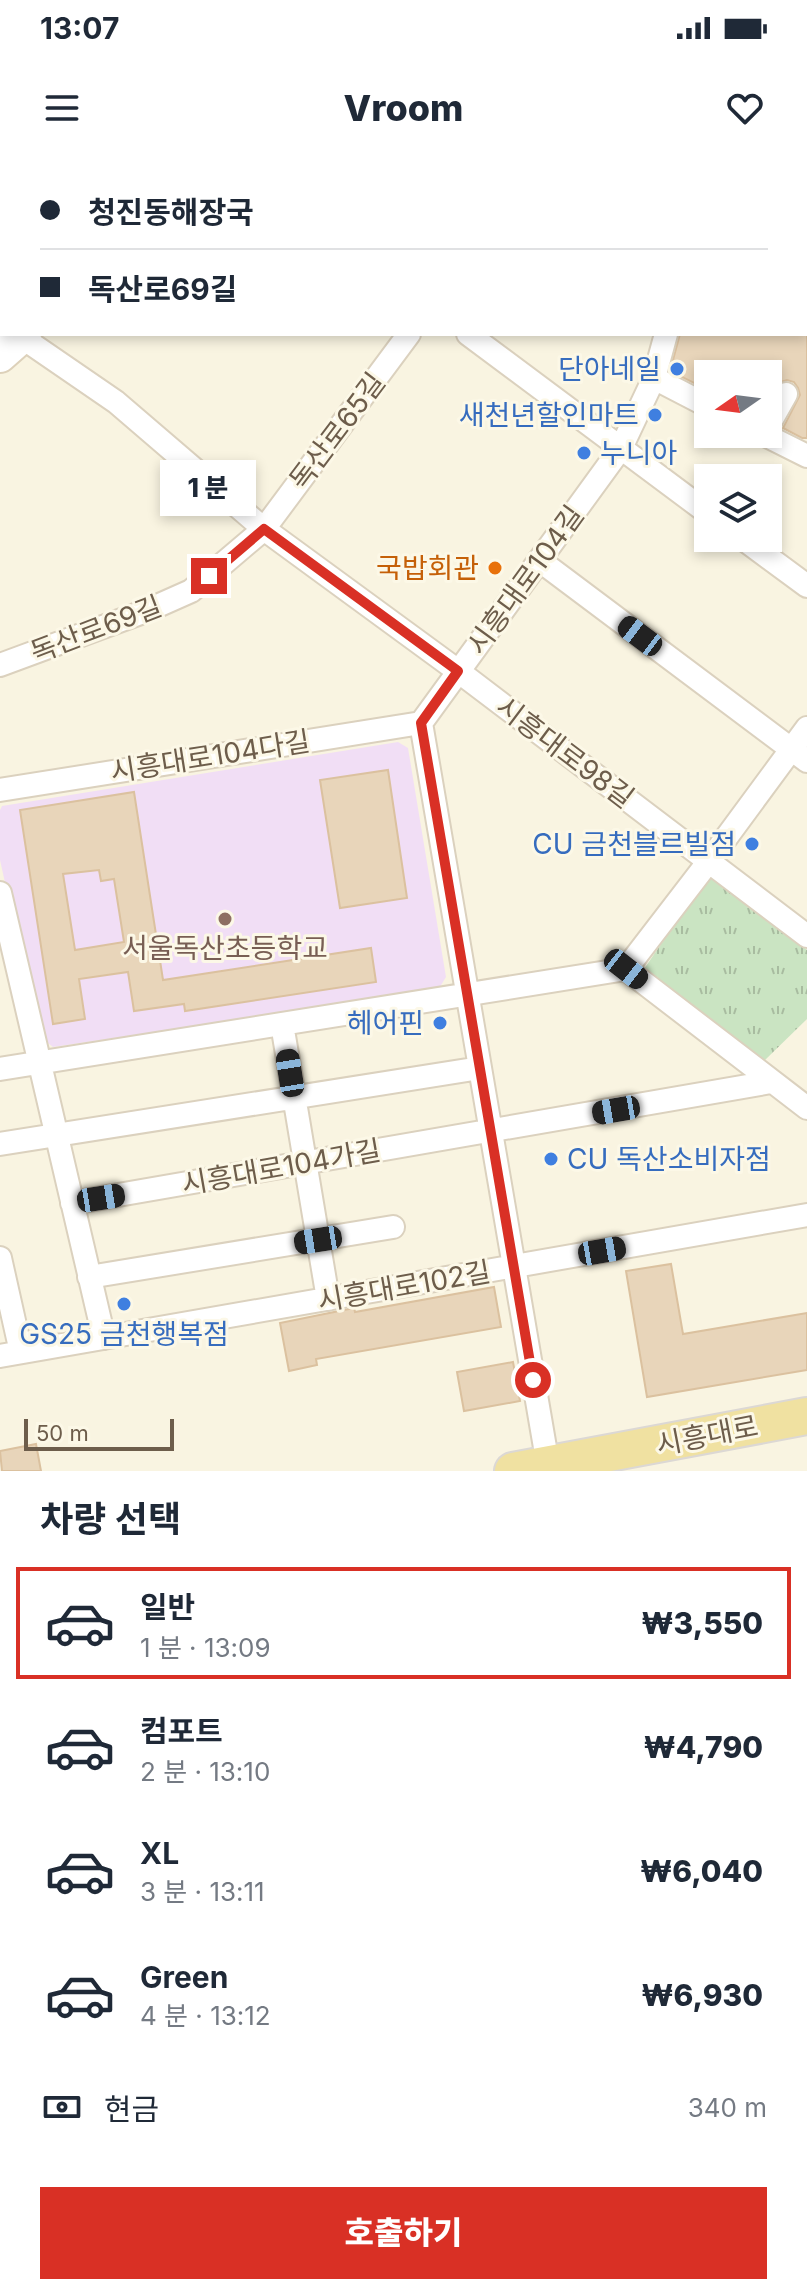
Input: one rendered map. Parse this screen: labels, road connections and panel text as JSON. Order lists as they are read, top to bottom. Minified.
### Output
{"streets":{"main road":["시흥대로"],"street":["독산로65길","시흥대로104길","독산로69길","시흥대로98길","시흥대로104다길","시흥대로104가길","시흥대로102길"]},"crossings":[["독산로65길","독산로69길"],["독산로65길","시흥대로98길"],["시흥대로104길","시흥대로98길"],["시흥대로104길","시흥대로104다길"],["독산로69길","시흥대로98길"]],"places":["단아네일","새천년할인마트","누니아","국밥회관","CU 금천블르빌점","서울독산초등학교","헤어핀","CU 독산소비자점","GS25 금천행복점"],"scale_bar":"50 m","north":"left","page":{"status":"13:07","header":"Vroom","banner":["청진동해장국","독산로69길"],"bubble":"1 분","scale":"50 m","heading":"차량 선택","list":[{"name":"일반","note":"1 분 · 13:09","value":"₩3,550"},{"name":"컴포트","note":"2 분 · 13:10","value":"₩4,790"},{"name":"XL","note":"3 분 · 13:11","value":"₩6,040"},{"name":"Green","note":"4 분 · 13:12","value":"₩6,930"}],"pay":["현금","340 m"],"buttons":"호출하기"}}
